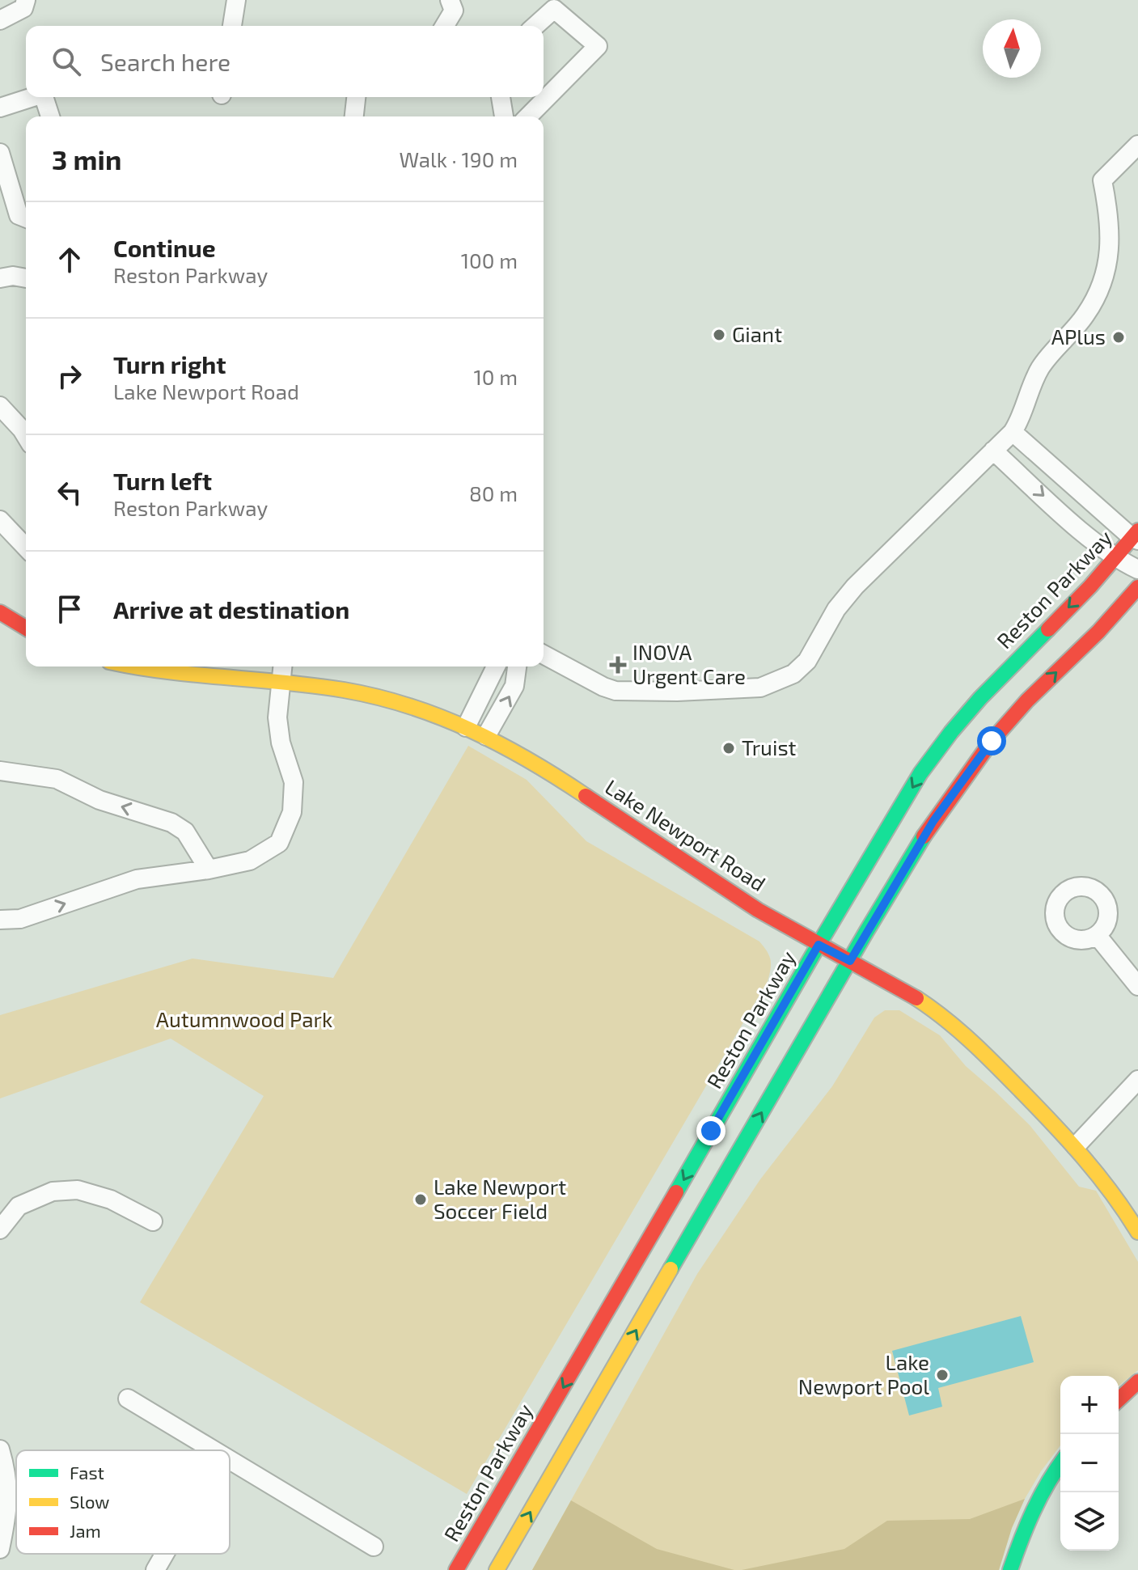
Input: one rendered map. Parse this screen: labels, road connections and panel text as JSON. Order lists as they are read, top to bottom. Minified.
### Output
{"streets":{"main road":["Reston Parkway","Lake Newport Road"]},"crossings":[["Reston Parkway","Lake Newport Road"]],"parks":["Autumnwood Park"],"places":{"other":["Giant","APlus","Truist","Lake Newport Soccer Field","Lake Newport Pool"],"health":["INOVA Urgent Care"]},"legend":["Fast","Slow","Jam"],"north":"top","page":{"search":"Search here","heading":["3 min","Walk · 190 m"],"list":[["Continue","Reston Parkway","100 m"],["Turn right","Lake Newport Road","10 m"],["Turn left","Reston Parkway","80 m"],"Arrive at destination"],"map_buttons":["+","−"]}}
